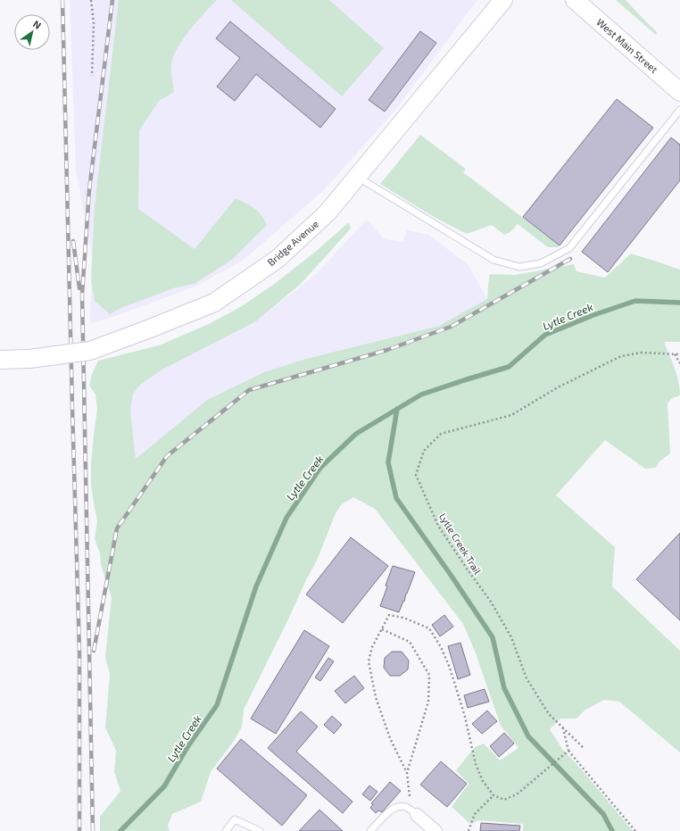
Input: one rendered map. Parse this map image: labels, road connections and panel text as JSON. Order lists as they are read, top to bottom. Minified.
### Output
{"streets":{"street":["West Main Street","Bridge Avenue"],"path":["Lytle Creek Trail"]},"water":["Lytle Creek"],"north":"top right"}
